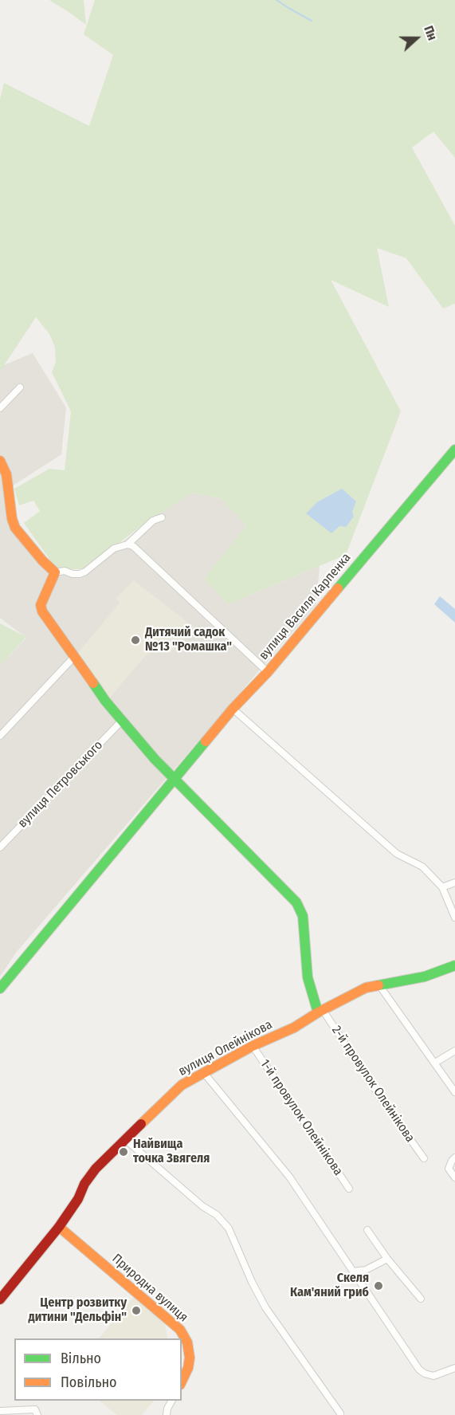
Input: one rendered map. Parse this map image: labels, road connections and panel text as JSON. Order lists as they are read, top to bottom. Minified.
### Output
{"streets":{"street":["вулиця Василя Карпенка","вулиця Петровського","вулиця Олейнікова","2-й провулок Олейнікова","1-й провулок Олейнікова","Природна вулиця"]},"crossings":[["вулиця Олейнікова","2-й провулок Олейнікова"],["вулиця Олейнікова","1-й провулок Олейнікова"],["вулиця Олейнікова","Природна вулиця"]],"places":["Дитячий садок №13 \"Ромашка\"","Найвища точка Звягеля","Скеля Кам'яний гриб","Центр розвитку дитини \"Дельфін\""],"legend":["Вільно","Повільно"],"north":"right"}
